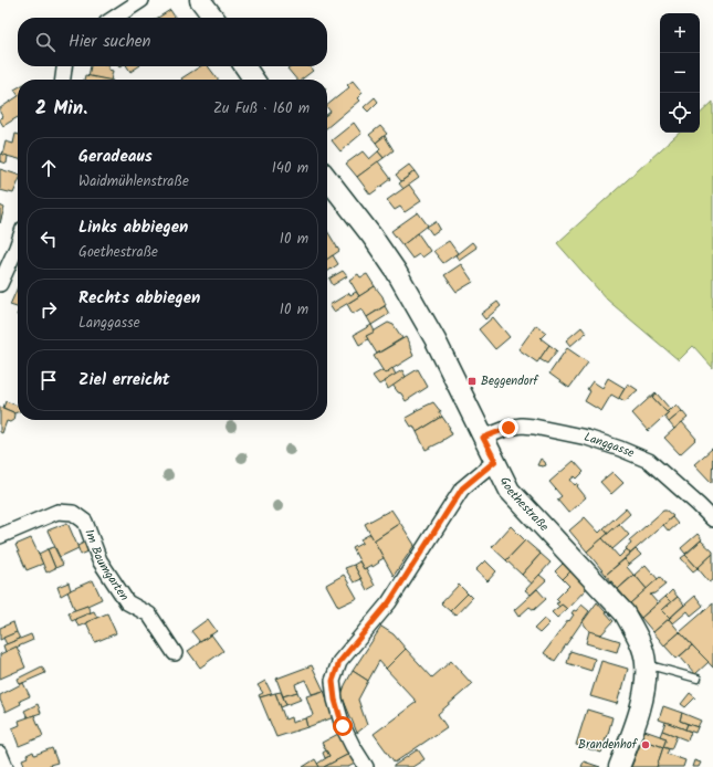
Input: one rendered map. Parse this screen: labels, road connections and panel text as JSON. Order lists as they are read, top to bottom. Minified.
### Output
{"streets":{"street":["Langgasse","Goethestraße","Im Baumgarten"]},"crossings":[["Langgasse","Goethestraße"]],"places":{"transit":["Beggendorf"],"other":["Brandenhof"]},"page":{"map_buttons":["+","−"],"search":"Hier suchen","heading":["2 Min.","Zu Fuß · 160 m"],"list":[["Geradeaus","Waidmühlenstraße","140 m"],["Links abbiegen","Goethestraße","10 m"],["Rechts abbiegen","Langgasse","10 m"],"Ziel erreicht"]}}
